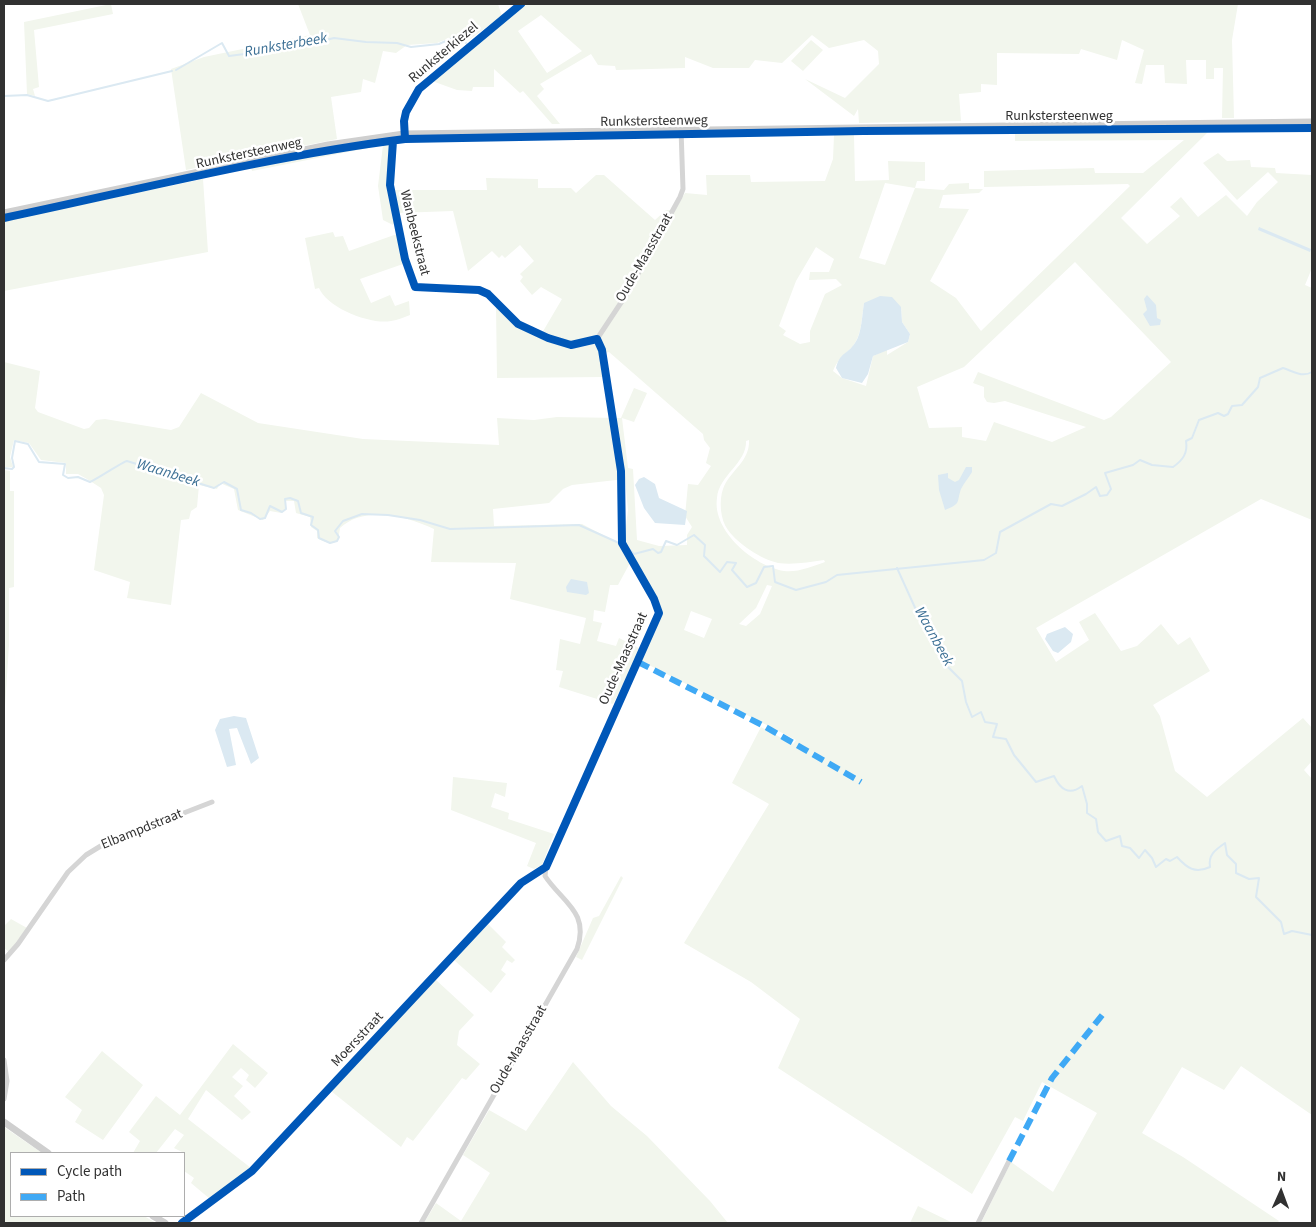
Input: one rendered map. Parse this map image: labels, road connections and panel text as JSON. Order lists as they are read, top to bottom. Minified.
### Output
{"streets":{"street":["Runksterkiezel","Runkstersteenweg","Wanbeekstraat","Oude-Maasstraat","Elbampdstraat","Moersstraat"]},"crossings":[["Runksterkiezel","Runkstersteenweg"],["Runkstersteenweg","Wanbeekstraat"],["Runkstersteenweg","Oude-Maasstraat"],["Wanbeekstraat","Oude-Maasstraat"],["Oude-Maasstraat","Moersstraat"]],"water":["Runksterbeek","Waanbeek"],"legend":["Cycle path","Path"],"north":"top"}
